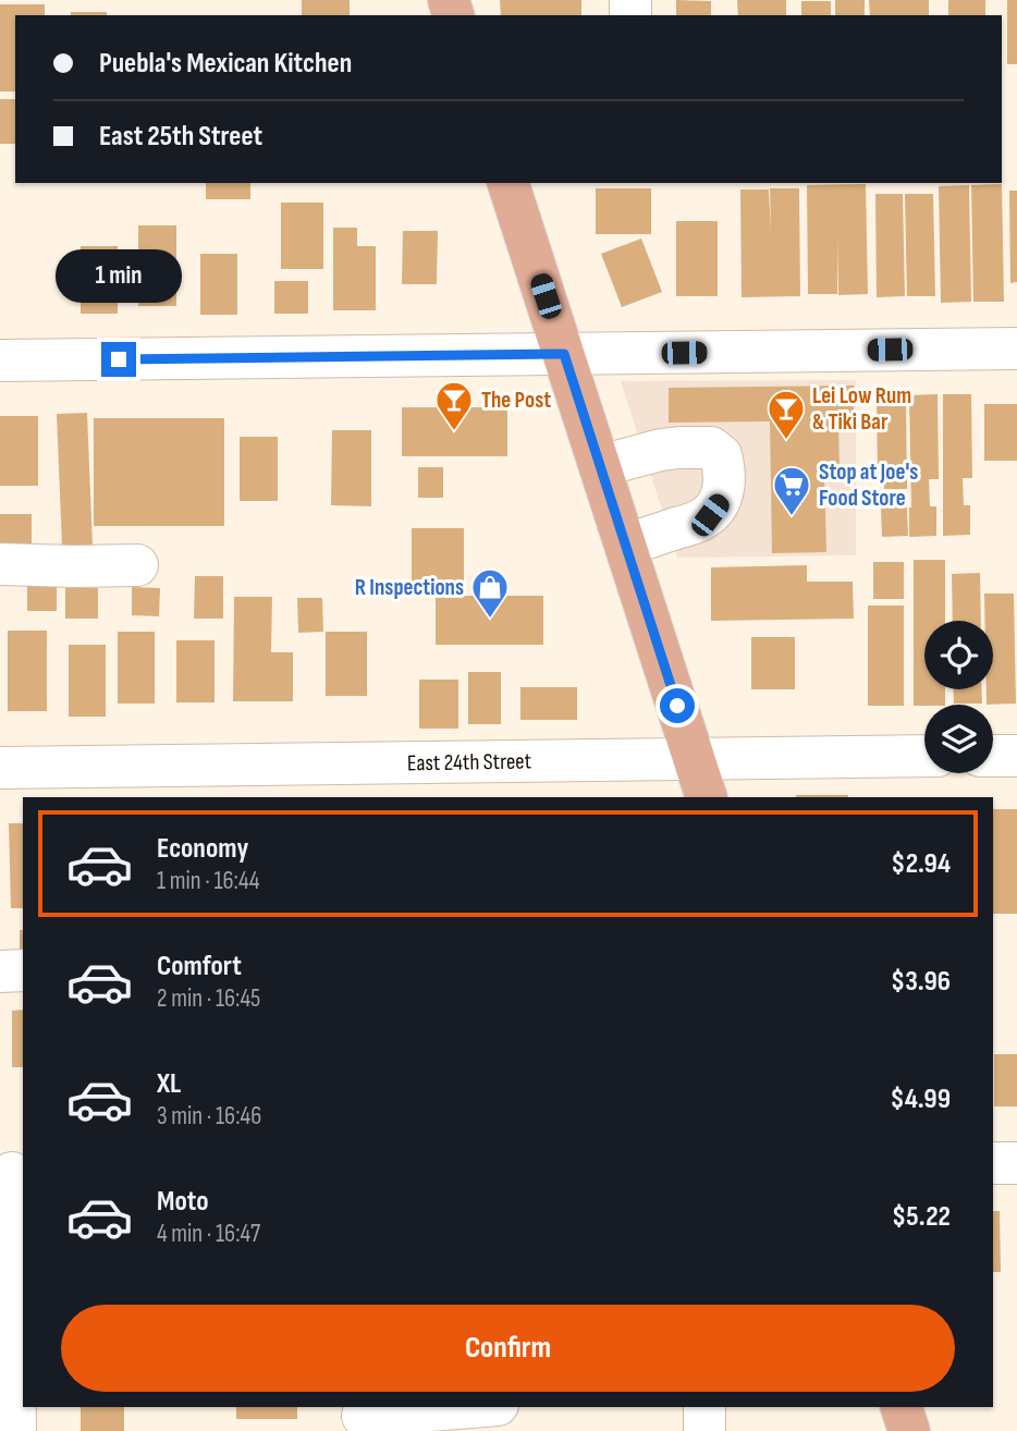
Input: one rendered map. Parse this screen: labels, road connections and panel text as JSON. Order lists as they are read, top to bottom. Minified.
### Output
{"streets":{"street":["East 24th Street"]},"places":{"bar":["The Post","Lei Low Rum & Tiki Bar"],"supermarket":["Stop at Joe's Food Store"],"shop":["R Inspections"]},"page":{"banner":["Puebla's Mexican Kitchen","East 25th Street"],"bubble":"1 min","list":[{"name":"Economy","note":"1 min · 16:44","value":"$2.94"},{"name":"Comfort","note":"2 min · 16:45","value":"$3.96"},{"name":"XL","note":"3 min · 16:46","value":"$4.99"},{"name":"Moto","note":"4 min · 16:47","value":"$5.22"}],"buttons":"Confirm"}}
